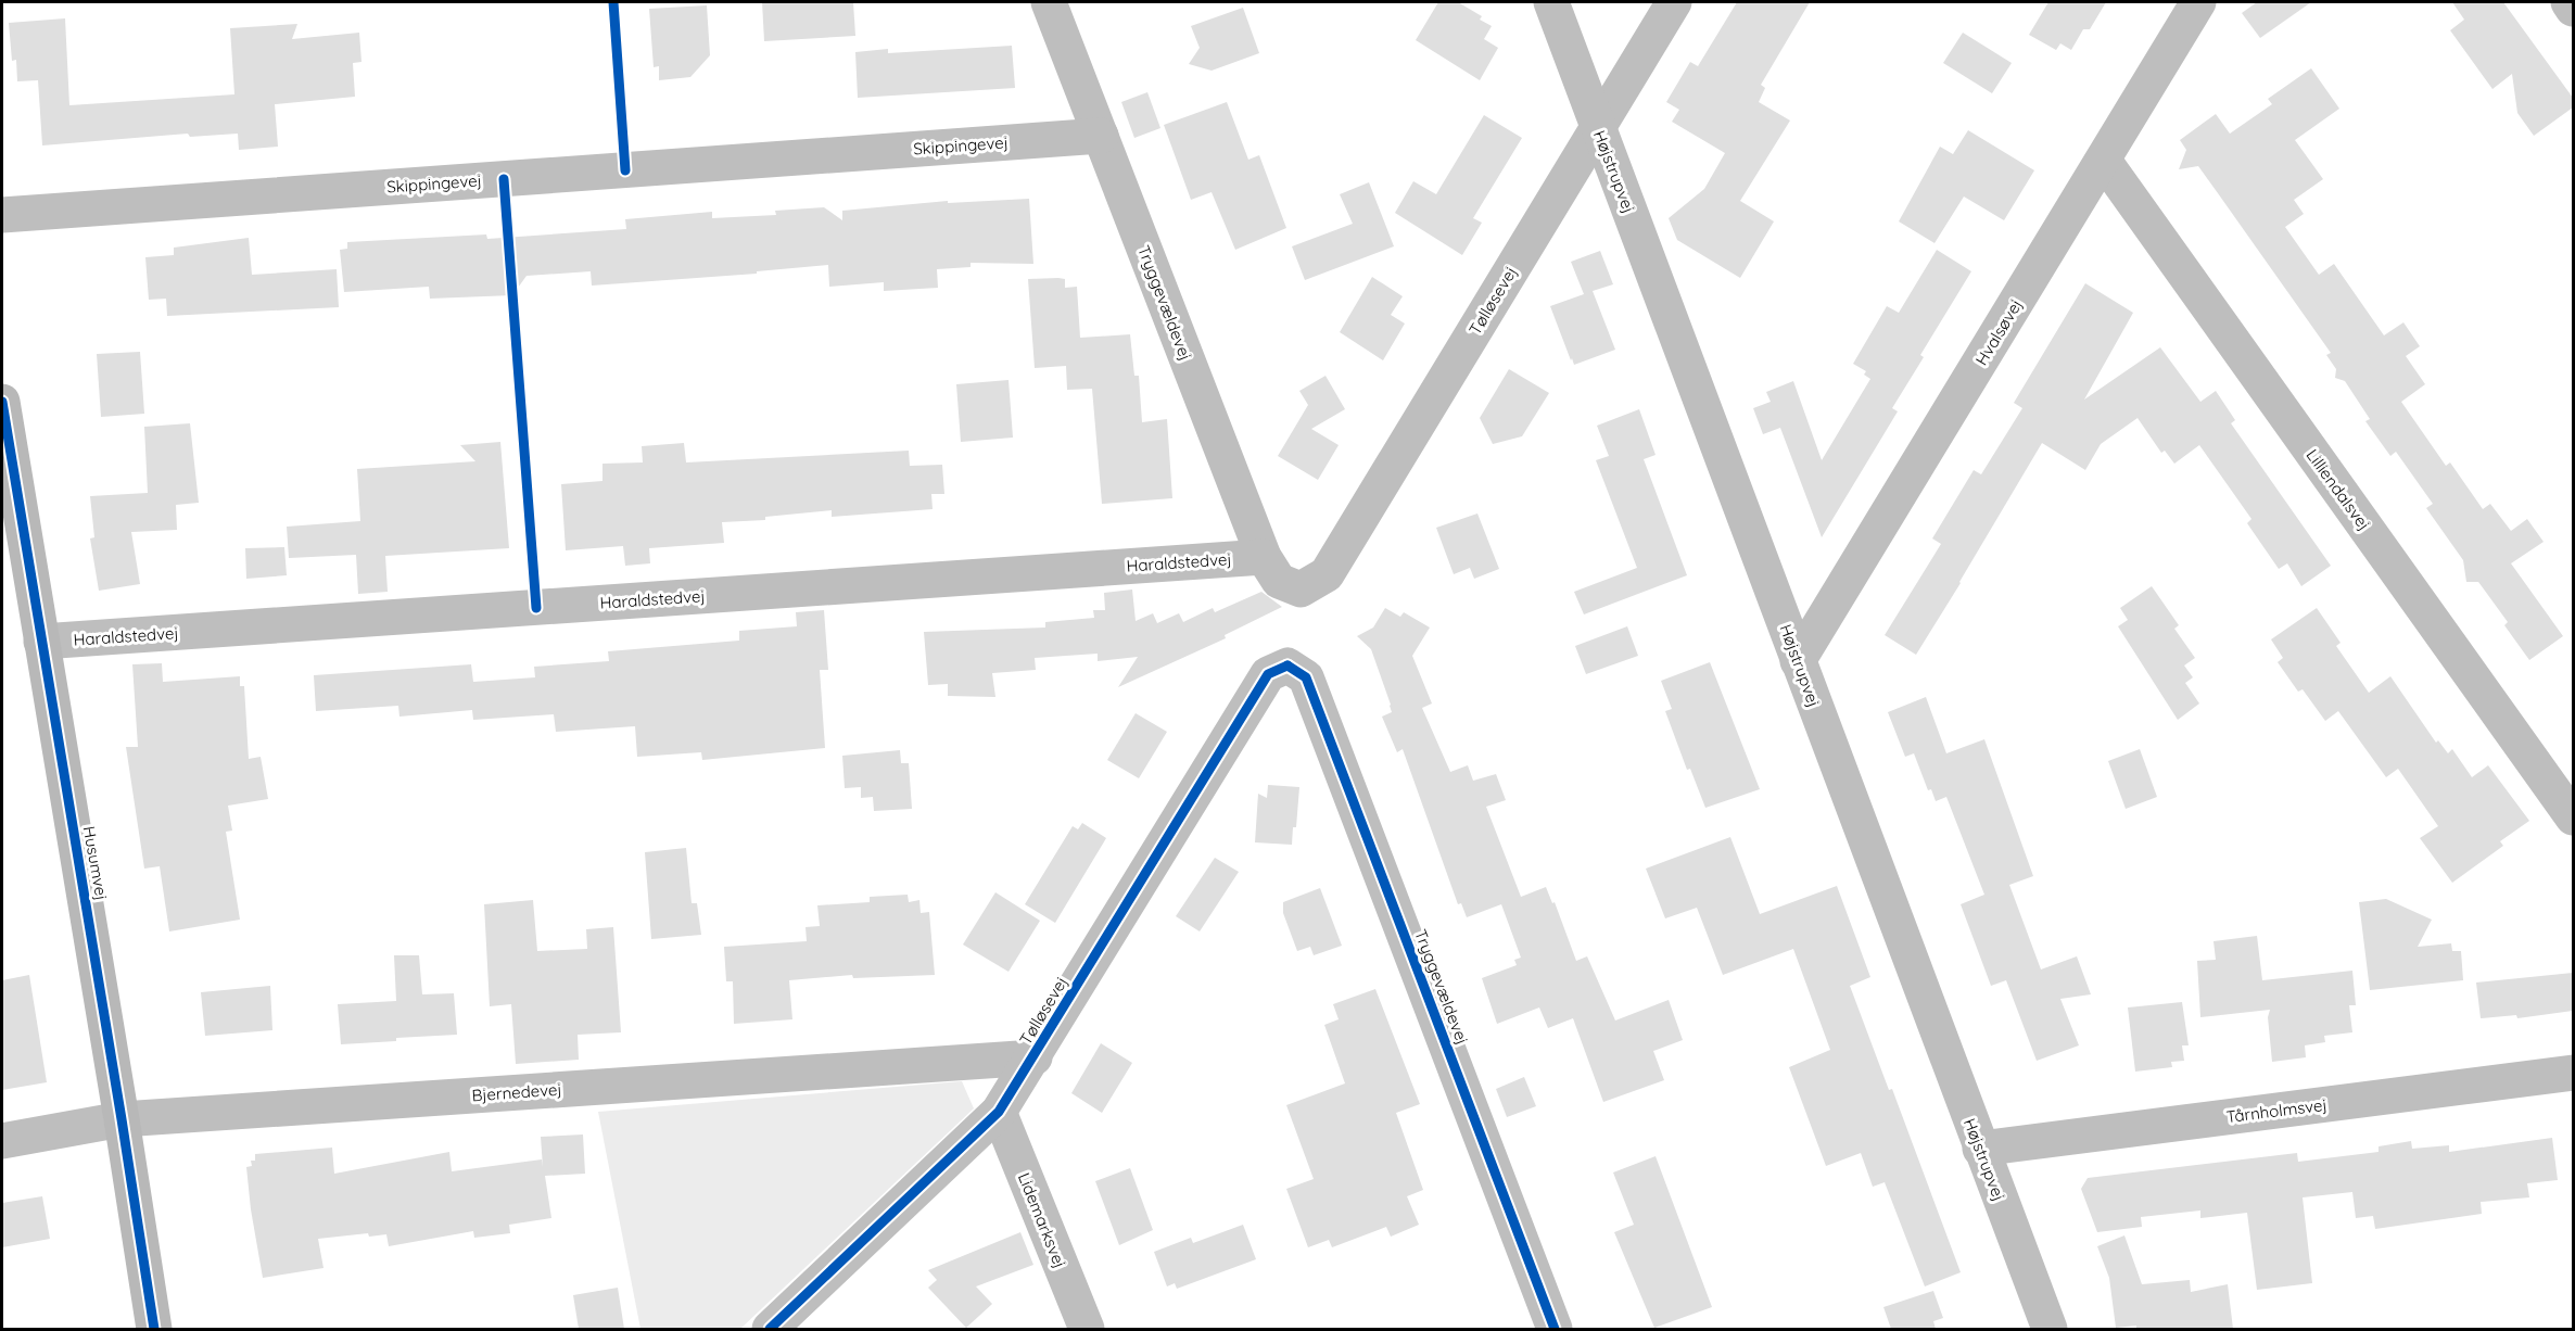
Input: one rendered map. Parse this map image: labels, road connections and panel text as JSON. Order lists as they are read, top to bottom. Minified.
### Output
{"streets":{"street":["Skippingevej","Højstrupvej","Tølløsevej","Tryggevældevej","Hvalsøvej","Lilliendalsvej","Haraldstedvej","Husumvej","Bjernedevej","Tårnholmsvej","Lidemarksvej"]},"crossings":[["Skippingevej","Tryggevældevej"],["Højstrupvej","Tølløsevej"],["Højstrupvej","Hvalsøvej"],["Højstrupvej","Tårnholmsvej"],["Tølløsevej","Tryggevældevej"],["Tølløsevej","Bjernedevej"],["Tølløsevej","Lidemarksvej"],["Tryggevældevej","Haraldstedvej"],["Hvalsøvej","Lilliendalsvej"],["Haraldstedvej","Husumvej"],["Husumvej","Bjernedevej"]]}
